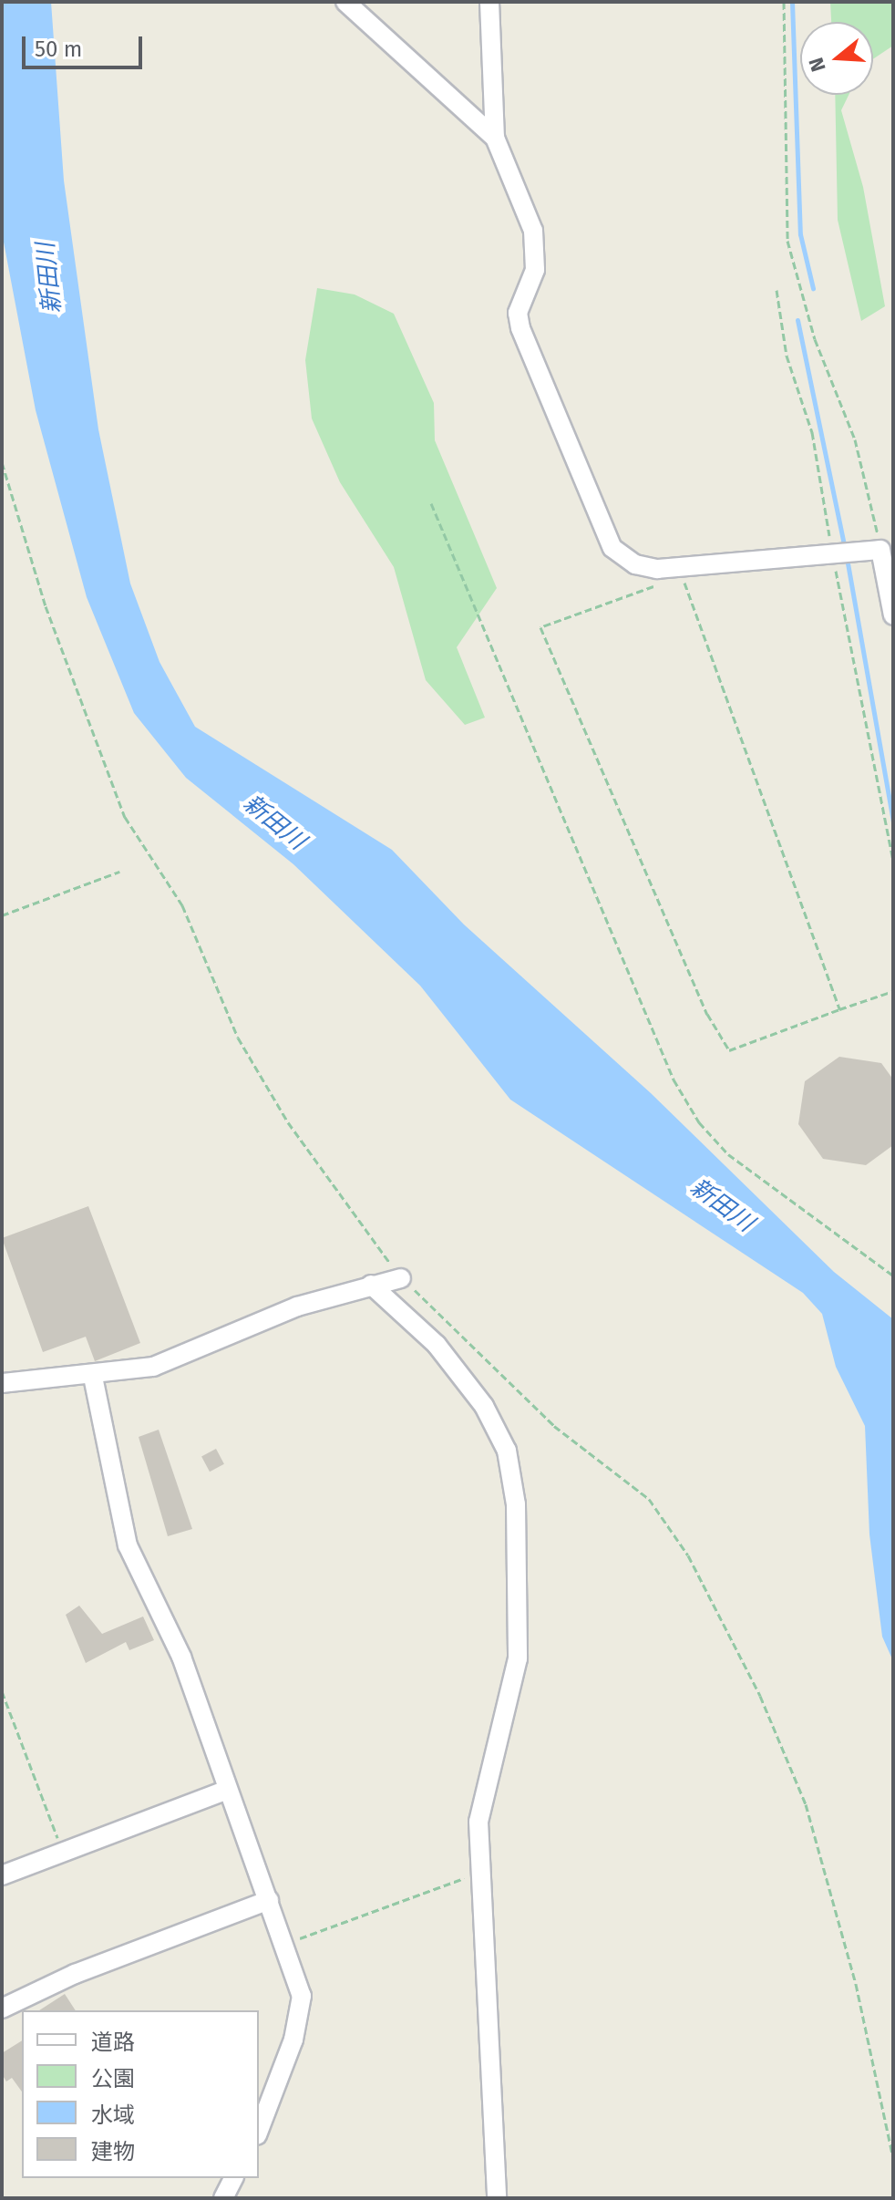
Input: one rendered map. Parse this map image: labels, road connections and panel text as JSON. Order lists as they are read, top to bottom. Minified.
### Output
{"water":["新田川"],"legend":["道路","公園","水域","建物"],"scale_bar":"50 m","north":"left"}
